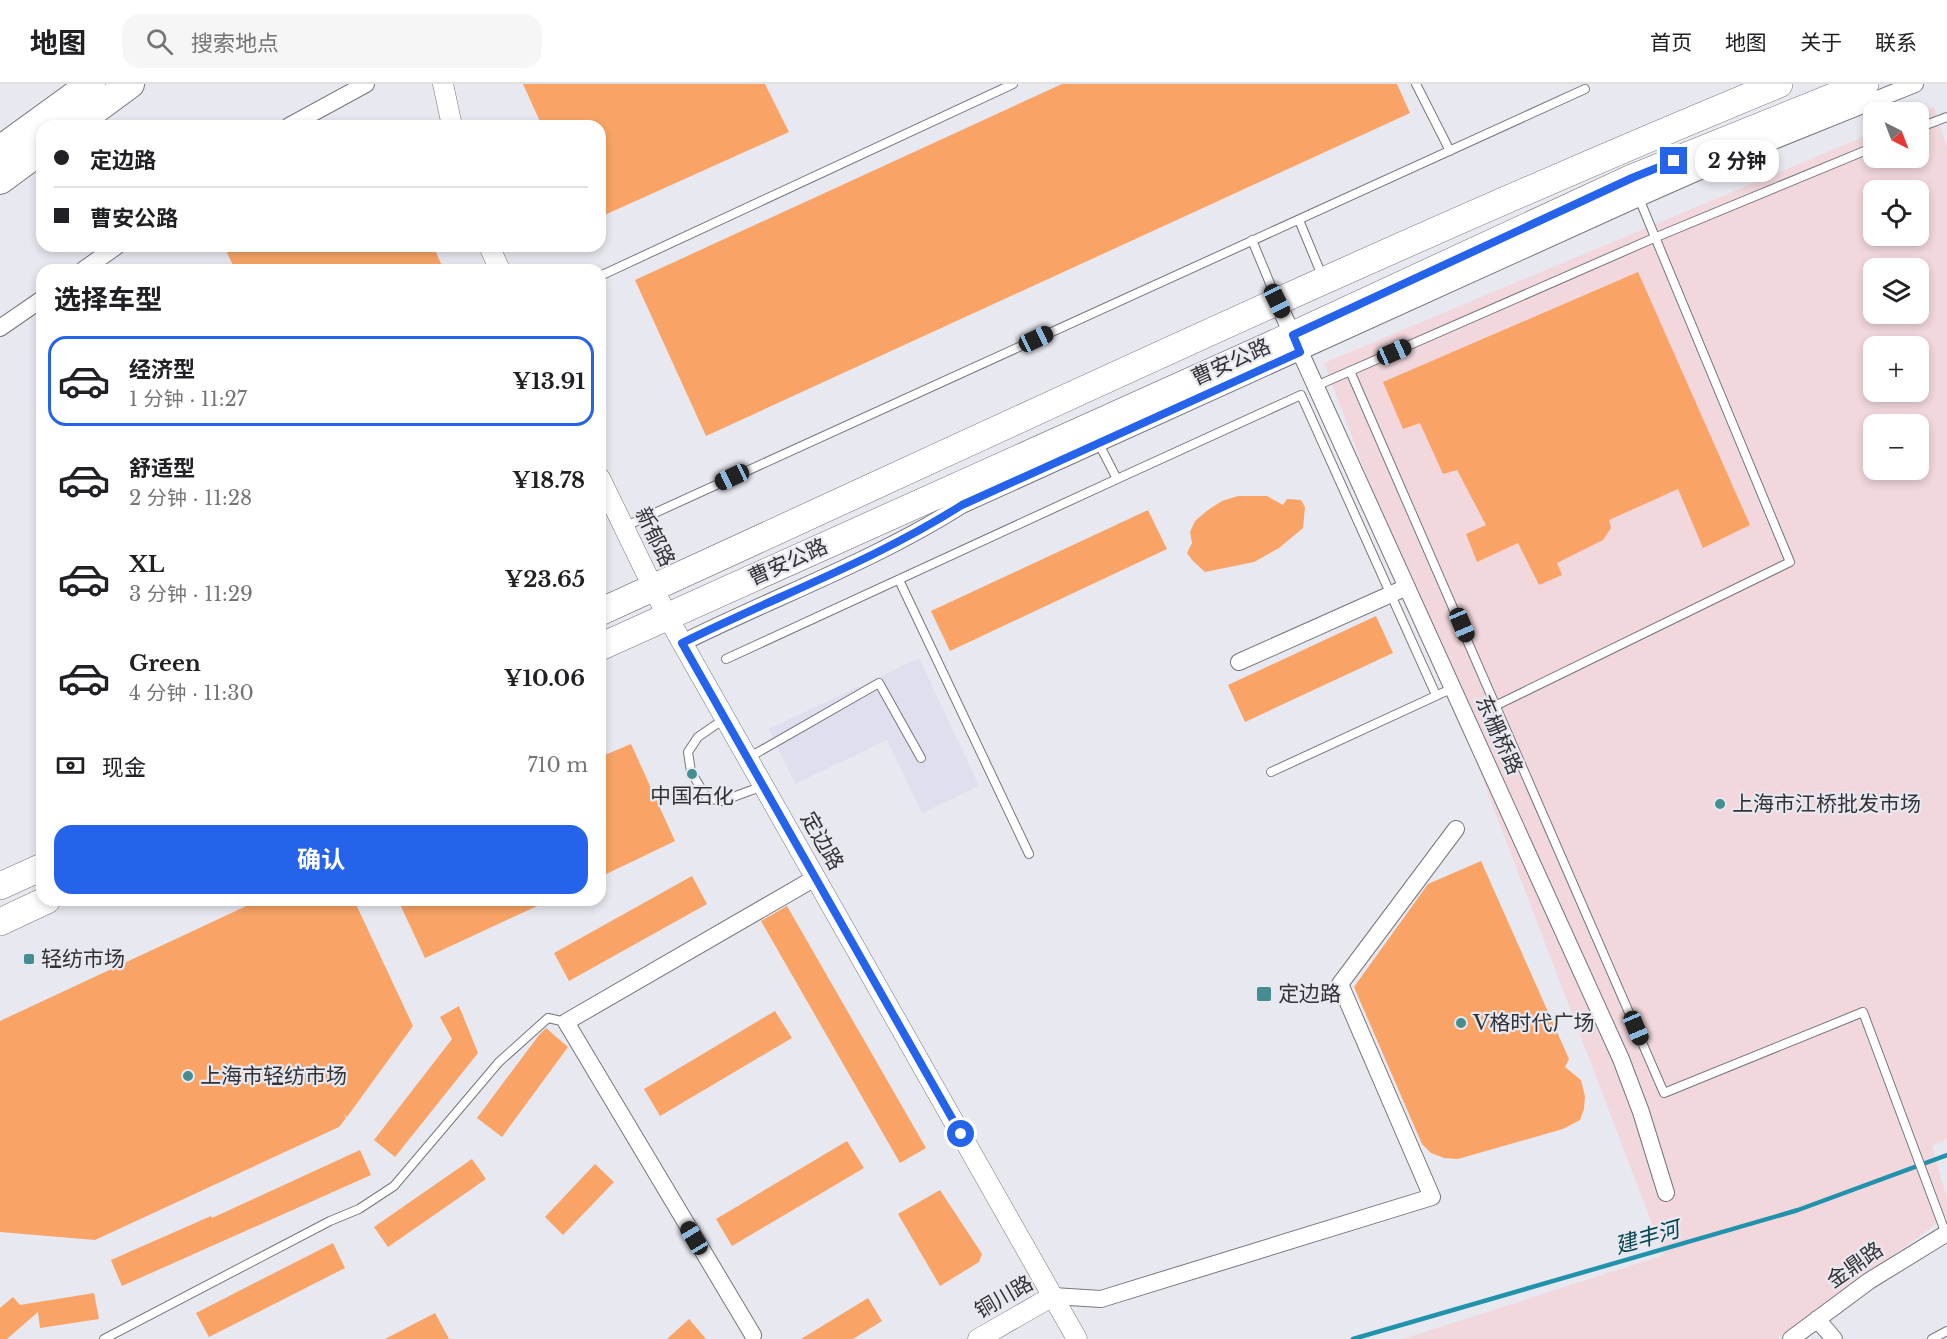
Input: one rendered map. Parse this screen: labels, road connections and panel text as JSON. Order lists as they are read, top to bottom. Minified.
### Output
{"streets":{"highway":["曹安公路"],"street":["新郁路","东栅桥路","定边路","金鼎路","铜川路"]},"crossings":[["曹安公路","新郁路"],["曹安公路","东栅桥路"],["曹安公路","定边路"],["新郁路","定边路"],["定边路","铜川路"]],"water":["建丰河"],"places":{"other":["中国石化","上海市江桥批发市场","V格时代广场","上海市轻纺市场"],"transit":["轻纺市场","定边路"]},"north":"bottom right","page":{"header":"地图","search":"搜索地点","nav":["首页","地图","关于","联系"],"map_buttons":["+","−"],"banner":["定边路","曹安公路"],"bubble":"2 分钟","heading":"选择车型","list":[{"name":"经济型","note":"1 分钟 · 11:27","value":"¥13.91"},{"name":"舒适型","note":"2 分钟 · 11:28","value":"¥18.78"},{"name":"XL","note":"3 分钟 · 11:29","value":"¥23.65"},{"name":"Green","note":"4 分钟 · 11:30","value":"¥10.06"}],"pay":["现金","710 m"],"buttons":"确认"}}
